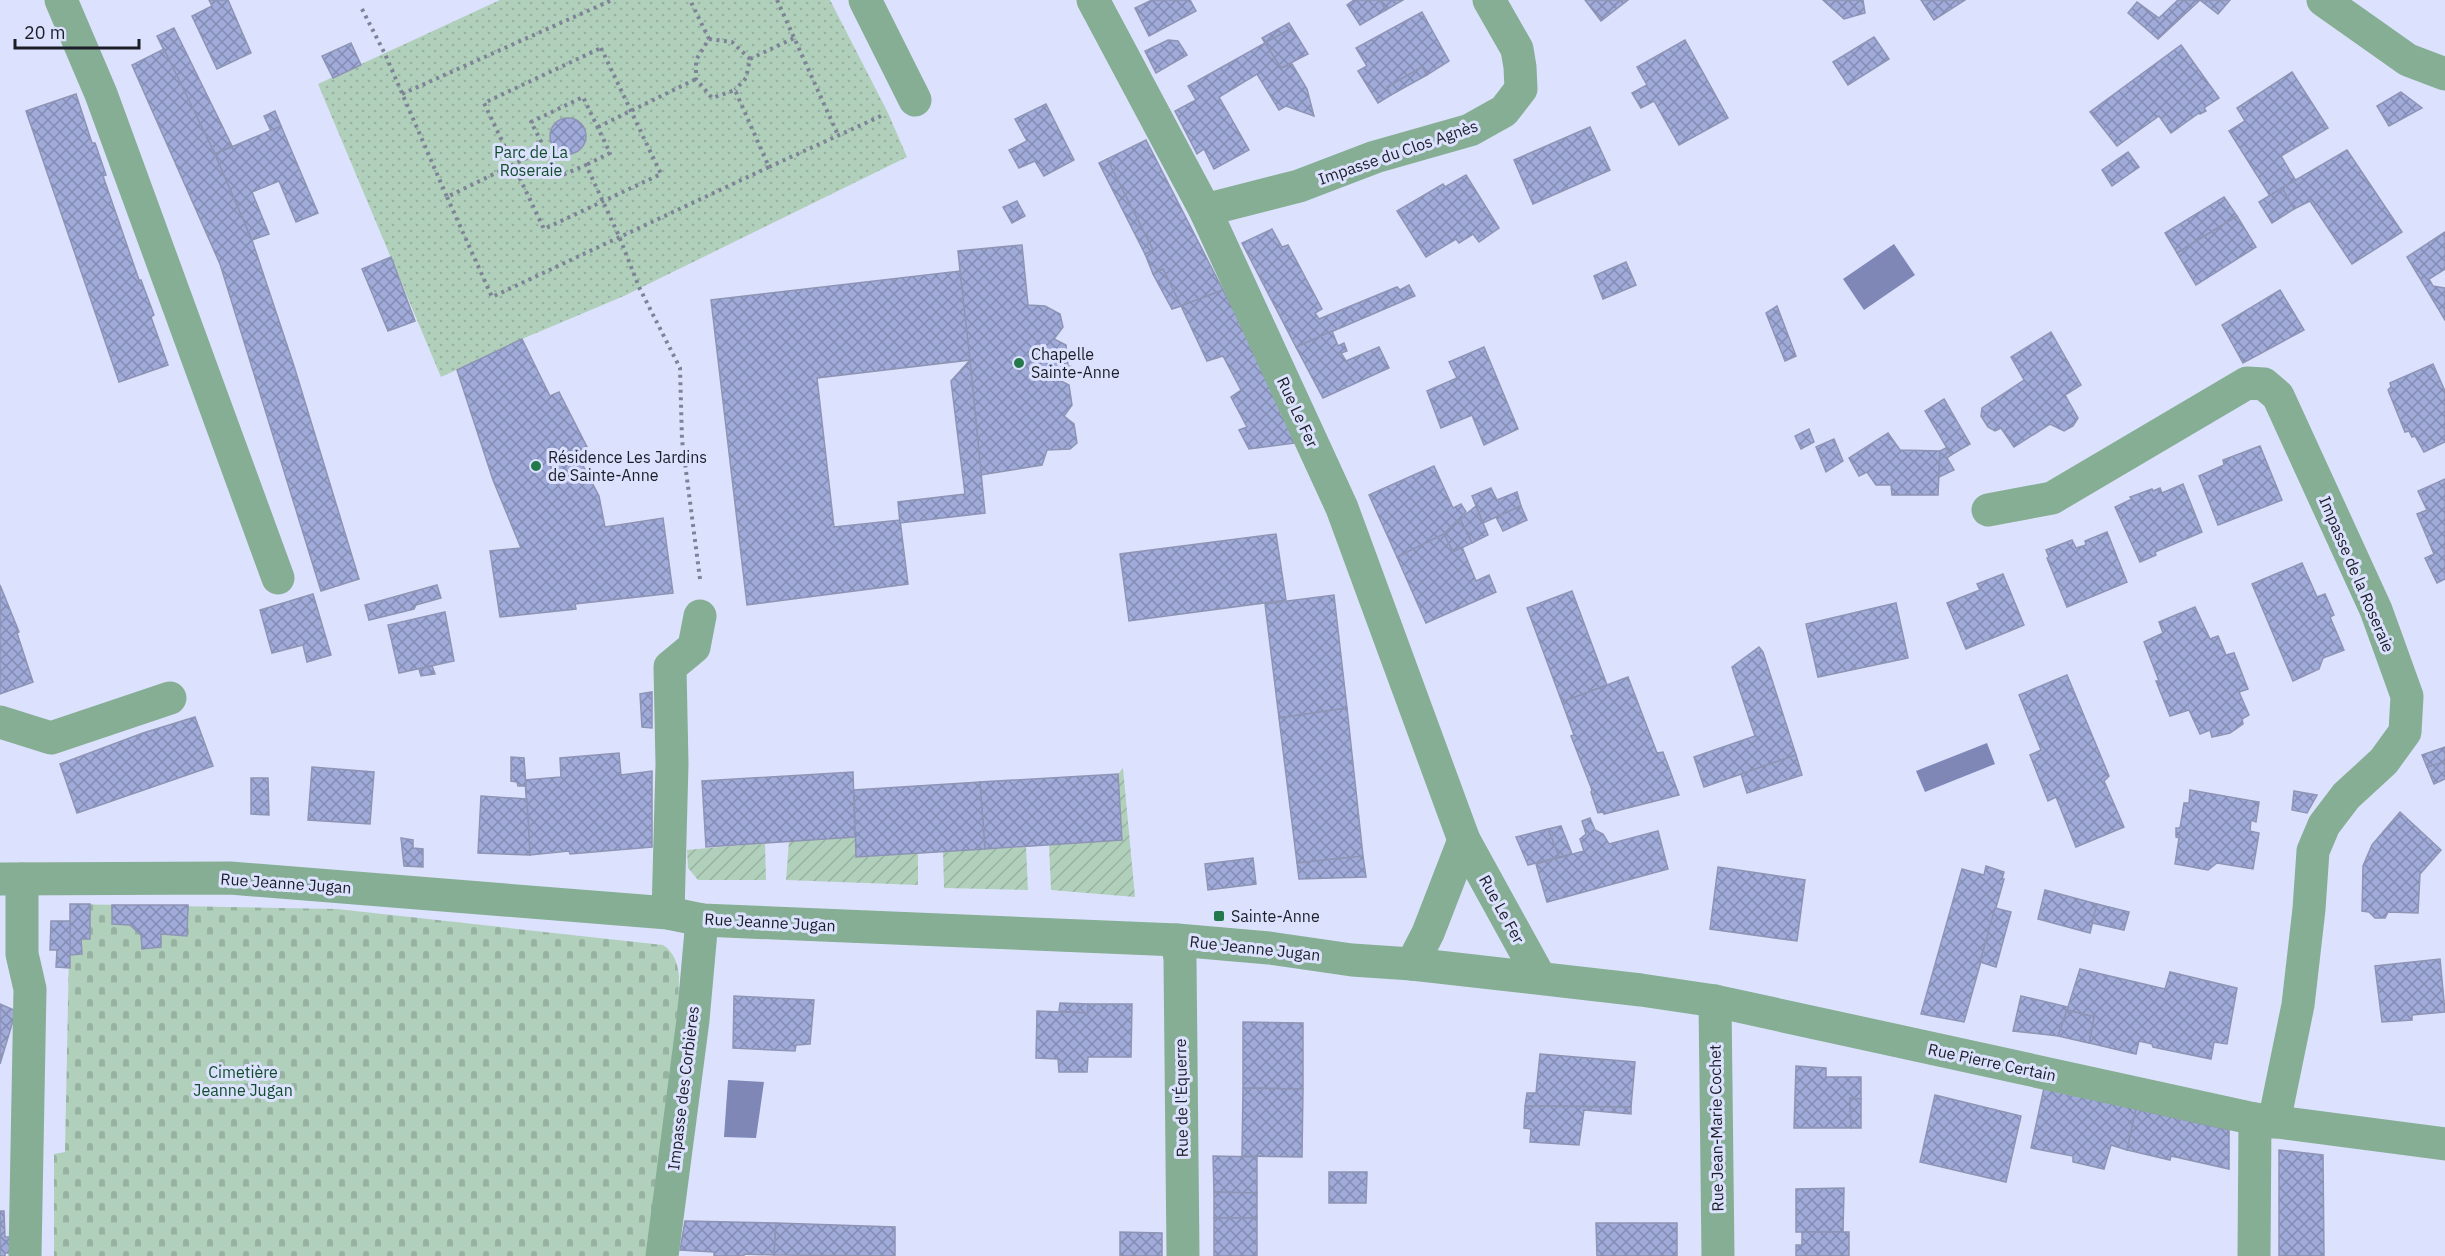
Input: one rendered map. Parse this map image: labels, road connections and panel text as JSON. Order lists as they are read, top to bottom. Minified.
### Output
{"streets":{"street":["Impasse du Clos Agnès","Rue Le Fer","Impasse de la Roseraie","Rue Jeanne Jugan","Rue Pierre Certain","Impasse des Corbières","Rue de l'Équerre","Rue Jean-Marie Cochet"]},"crossings":[["Impasse du Clos Agnès","Rue Le Fer"],["Rue Le Fer","Rue Jeanne Jugan"],["Rue Le Fer","Rue Pierre Certain"],["Impasse de la Roseraie","Rue Pierre Certain"],["Rue Jeanne Jugan","Rue Pierre Certain"],["Rue Jeanne Jugan","Impasse des Corbières"],["Rue Jeanne Jugan","Rue de l'Équerre"],["Rue Pierre Certain","Rue Jean-Marie Cochet"]],"parks":["Parc de La Roseraie","Cimetière Jeanne Jugan"],"places":{"other":["Chapelle Sainte-Anne","Résidence Les Jardins de Sainte-Anne"],"transit":["Sainte-Anne"]},"scale_bar":"20 m"}
